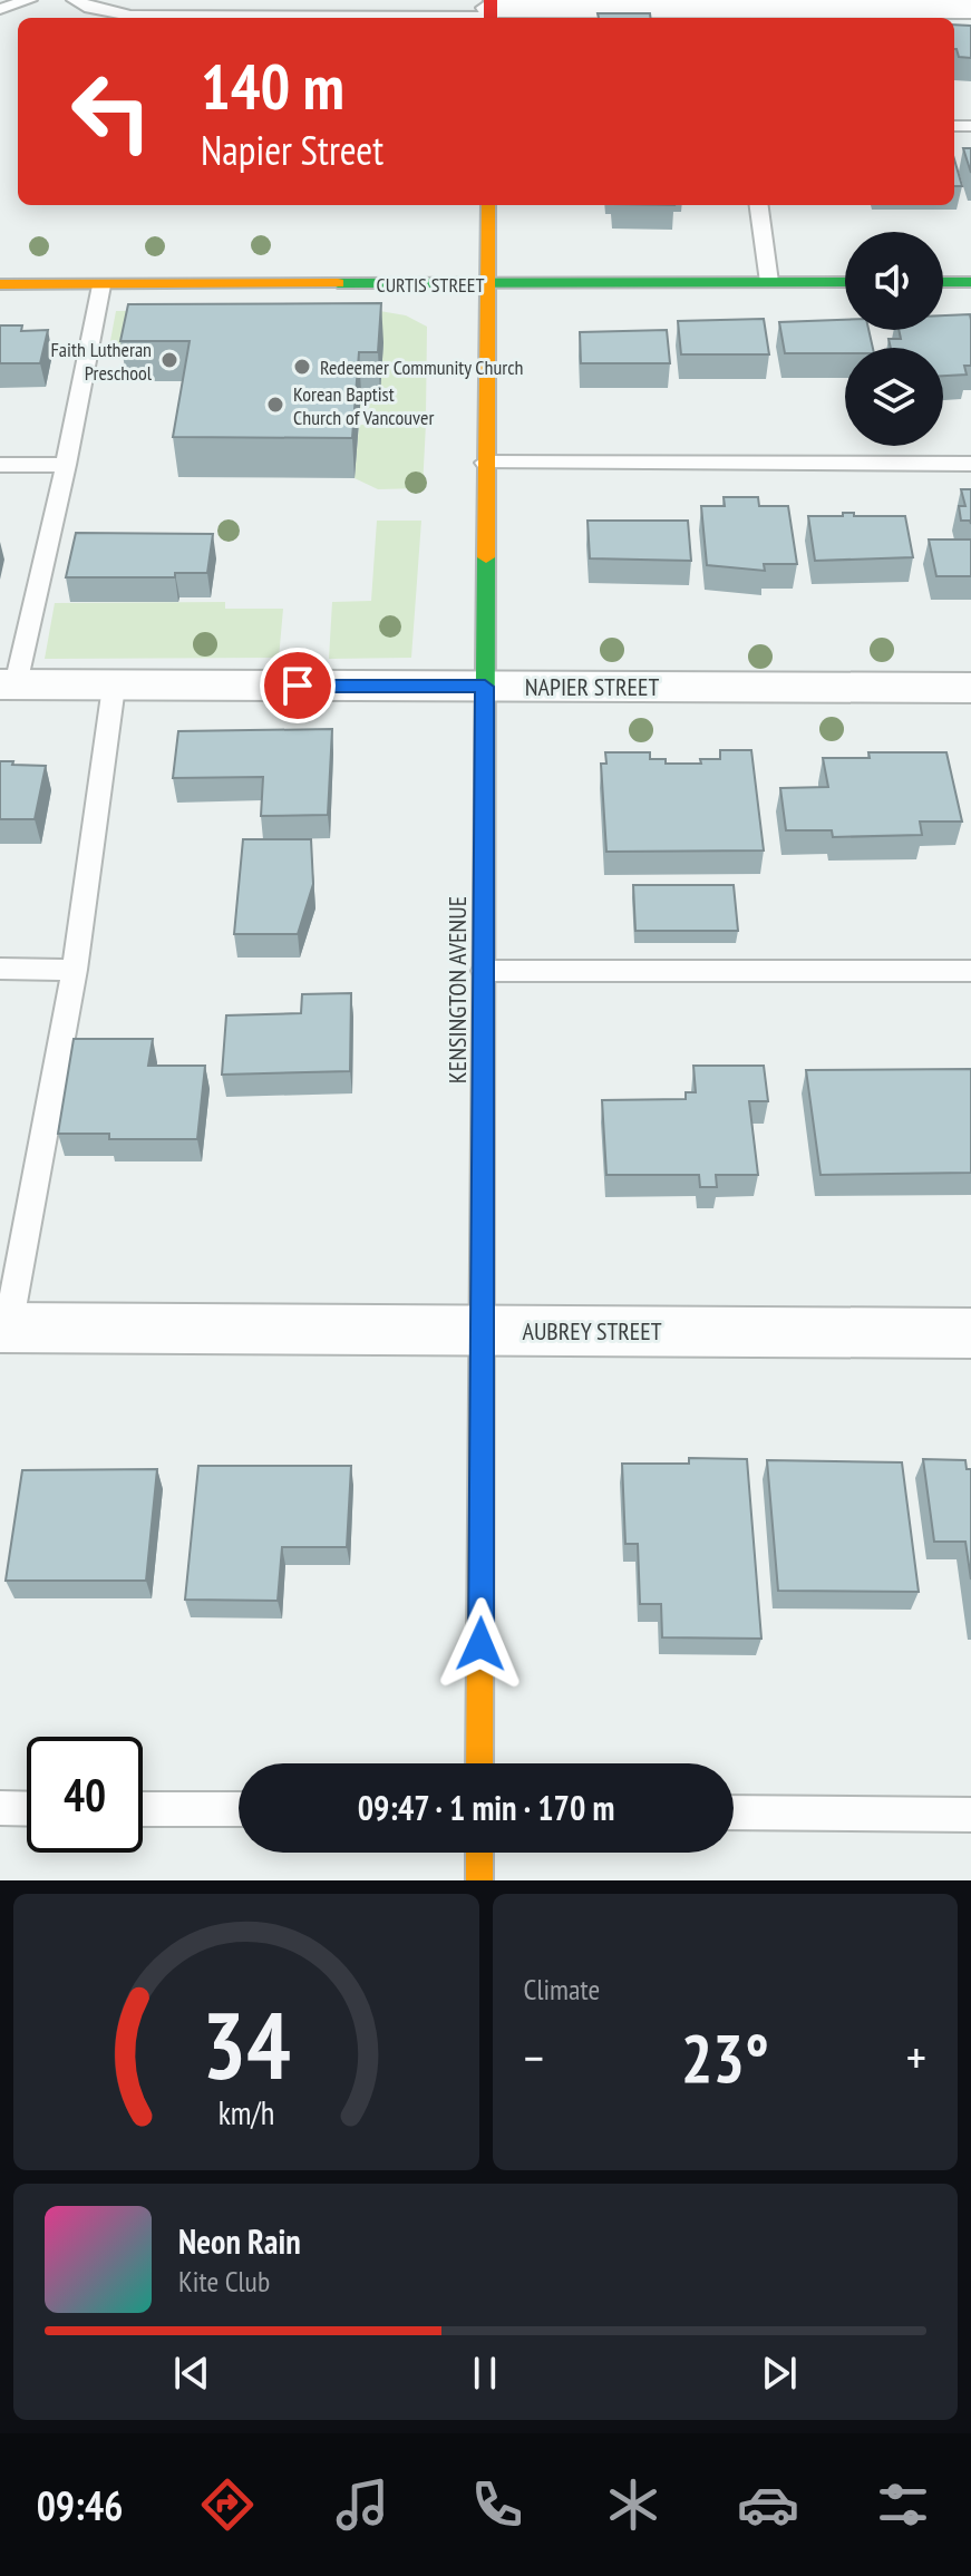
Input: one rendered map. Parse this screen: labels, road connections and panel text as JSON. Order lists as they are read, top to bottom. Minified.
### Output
{"streets":{"street":["CURTIS STREET","NAPIER STREET","KENSINGTON AVENUE","AUBREY STREET"]},"crossings":[["CURTIS STREET","KENSINGTON AVENUE"],["NAPIER STREET","KENSINGTON AVENUE"],["KENSINGTON AVENUE","AUBREY STREET"]],"places":["Faith Lutheran Preschool","Redeemer Community Church","Korean Baptist Church of Vancouver"],"page":{"turn":["140 m","Napier Street"],"limit":"40","trip":"09:47 · 1 min · 170 m","tile":"Climate","heat":["−","23°","+"],"song":["Neon Rain","Kite Club"],"tabs":"09:46","gauge":["34","km/h"]}}
